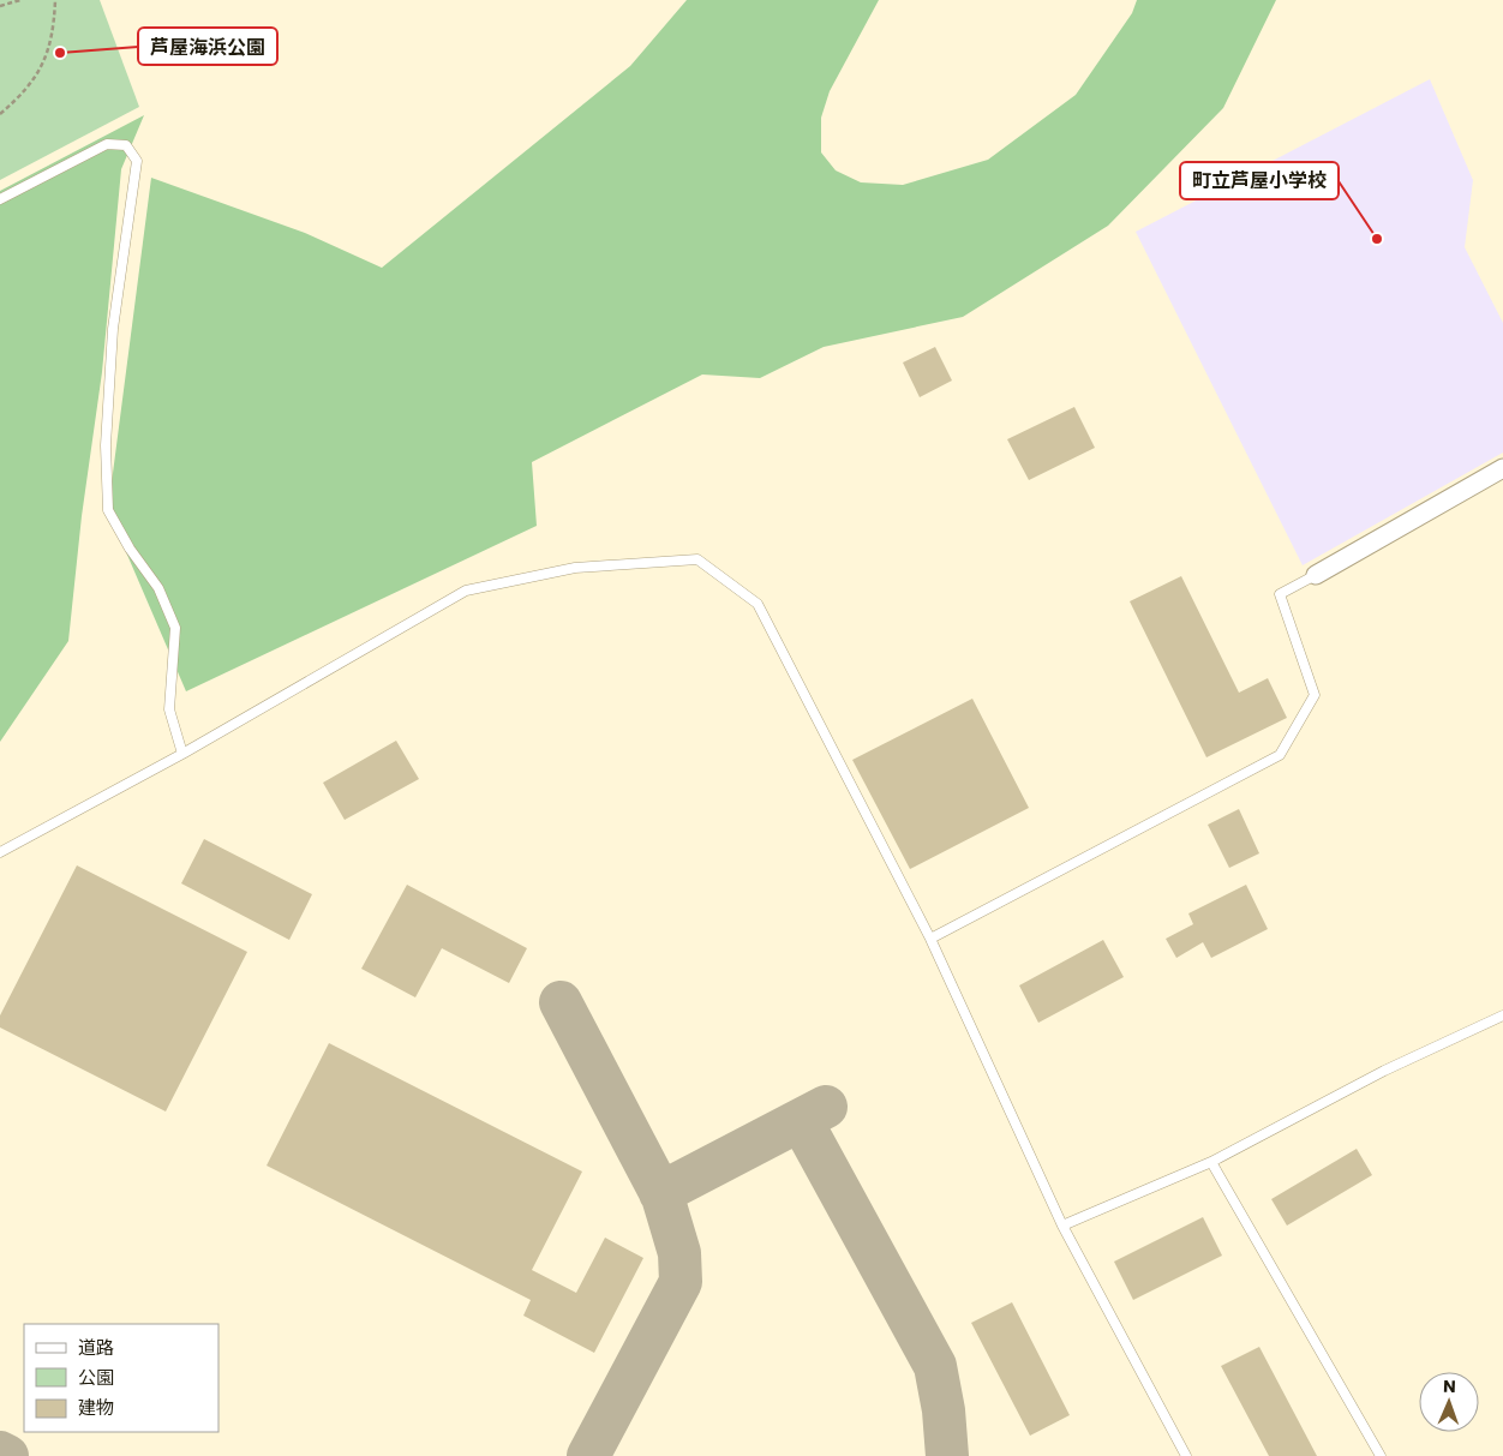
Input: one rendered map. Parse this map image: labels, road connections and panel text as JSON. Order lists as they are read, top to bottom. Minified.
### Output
{"places":["芦屋海浜公園","町立芦屋小学校"],"legend":["道路","公園","建物"],"north":"top"}
